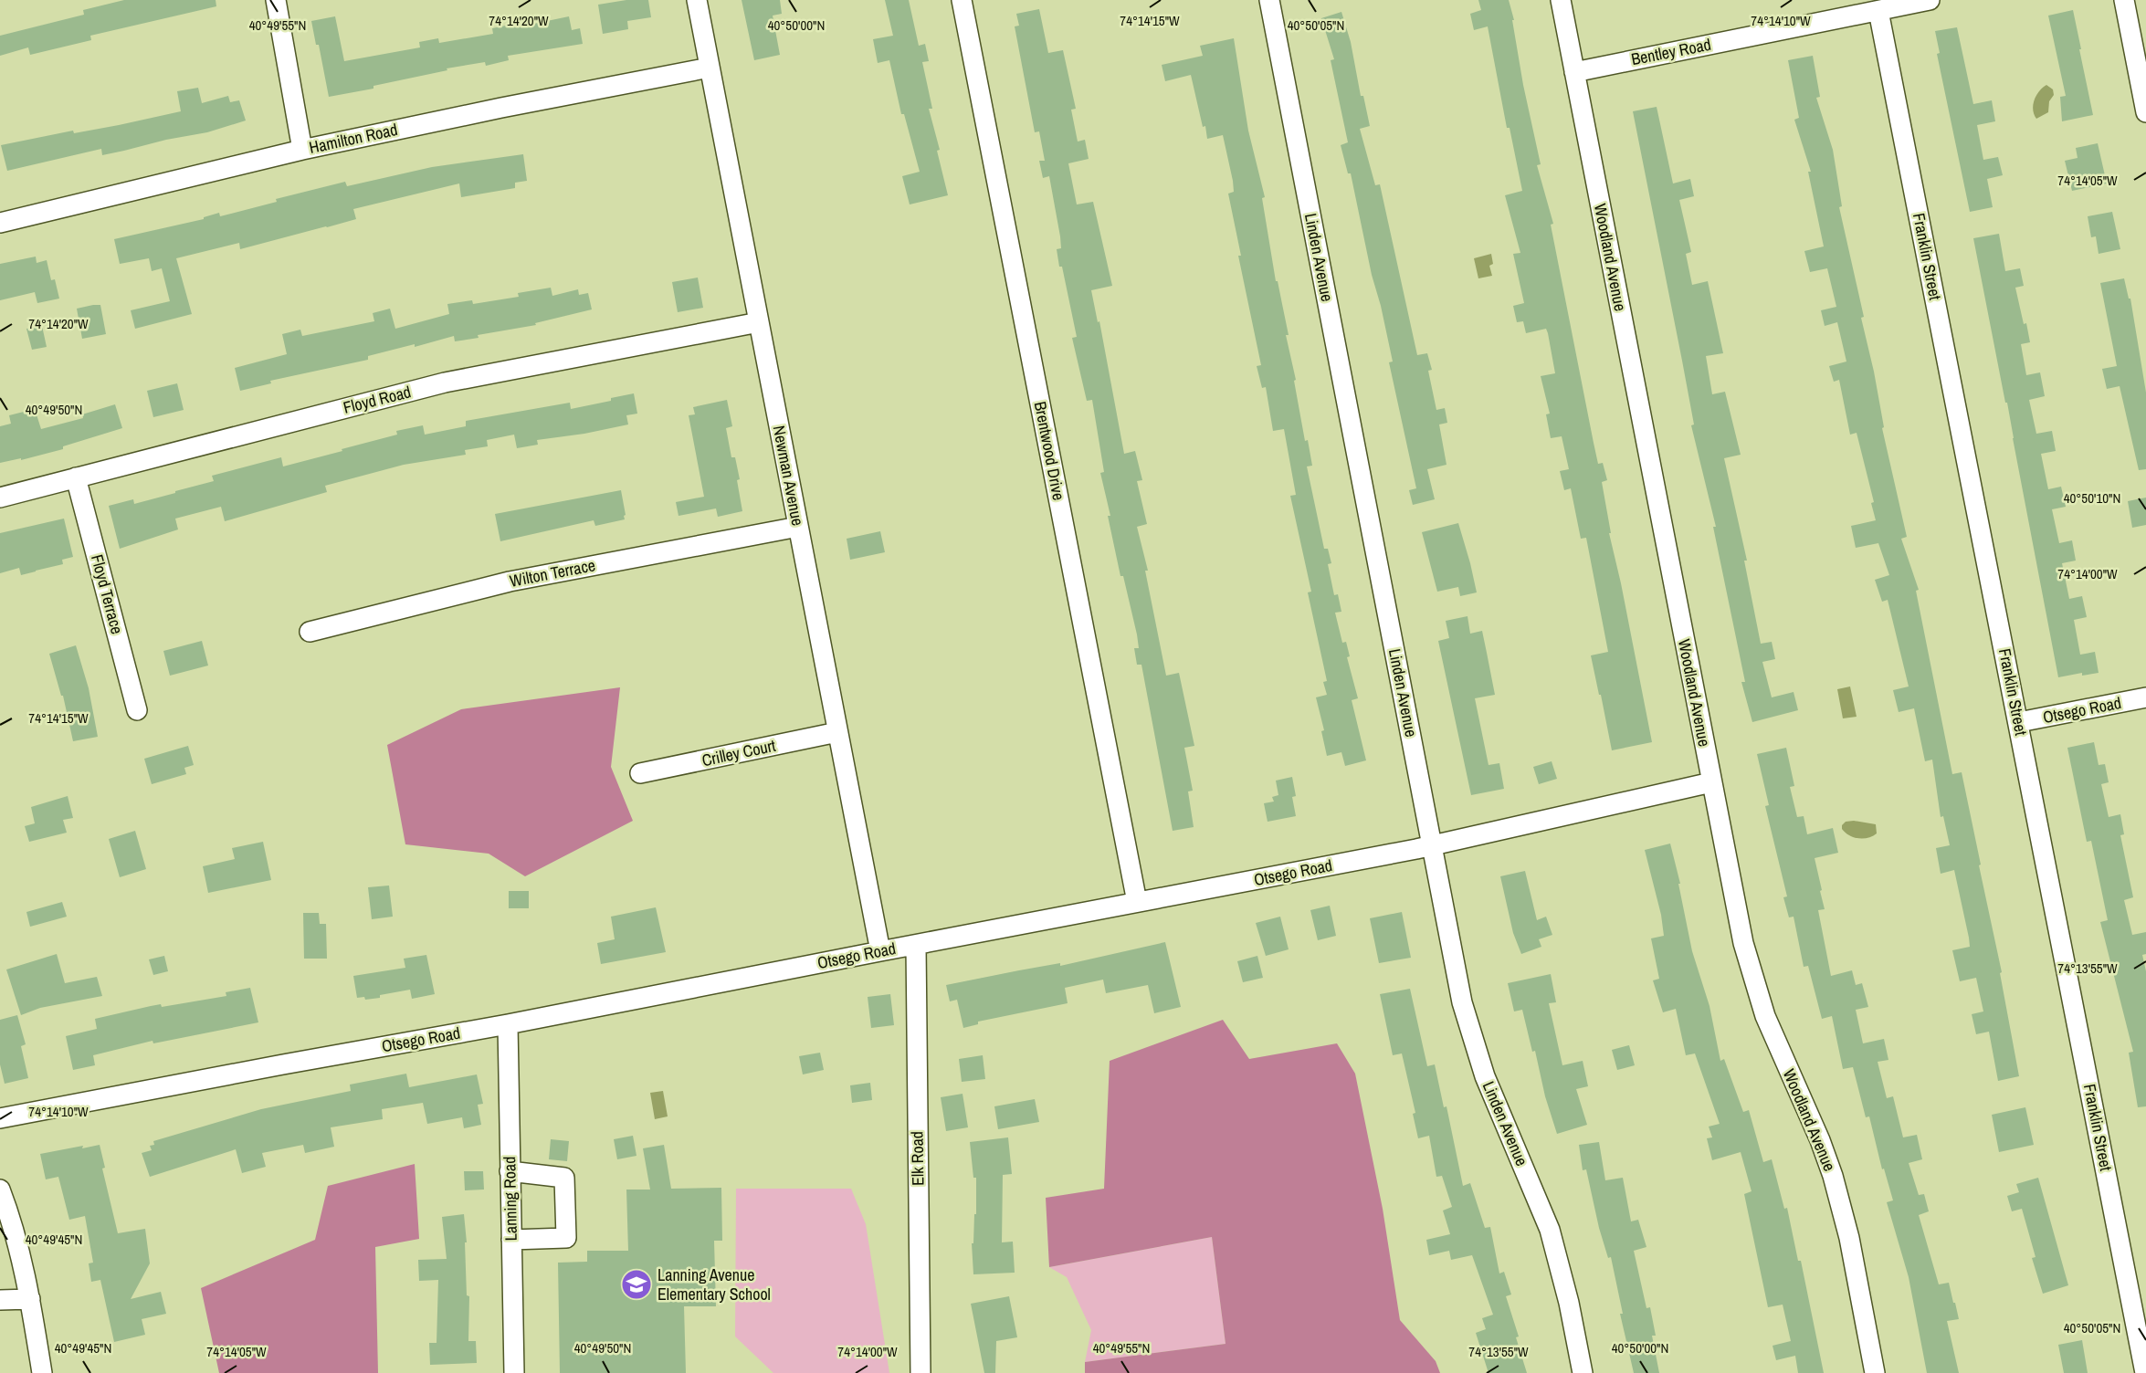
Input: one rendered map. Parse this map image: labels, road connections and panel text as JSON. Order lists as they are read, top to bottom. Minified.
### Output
{"streets":{"street":["Bentley Road","Hamilton Road","Franklin Street","Linden Avenue","Woodland Avenue","Floyd Road","Brentwood Drive","Newman Avenue","Wilton Terrace","Floyd Terrace","Otsego Road","Crilley Court","Elk Road","Lanning Road"]},"crossings":[["Bentley Road","Franklin Street"],["Bentley Road","Woodland Avenue"],["Hamilton Road","Newman Avenue"],["Franklin Street","Otsego Road"],["Linden Avenue","Otsego Road"],["Woodland Avenue","Otsego Road"],["Floyd Road","Newman Avenue"],["Floyd Road","Floyd Terrace"],["Brentwood Drive","Otsego Road"],["Newman Avenue","Wilton Terrace"],["Newman Avenue","Otsego Road"],["Newman Avenue","Crilley Court"],["Otsego Road","Elk Road"],["Otsego Road","Lanning Road"]],"places":{"school or university":["Lanning Avenue Elementary School"]},"coordinates":["74°14'20\"W","74°14'10\"W","74°14'15\"W","40°49'55\"N","40°50'00\"N","40°50'05\"N","74°14'05\"W","40°49'50\"N","40°50'10\"N","74°14'00\"W","74°13'55\"W","40°49'45\"N"]}
